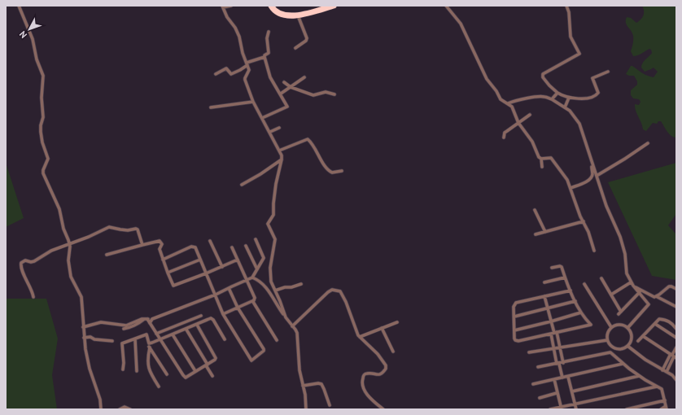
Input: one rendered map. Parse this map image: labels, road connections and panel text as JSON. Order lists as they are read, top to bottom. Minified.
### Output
{"north":"bottom left"}
